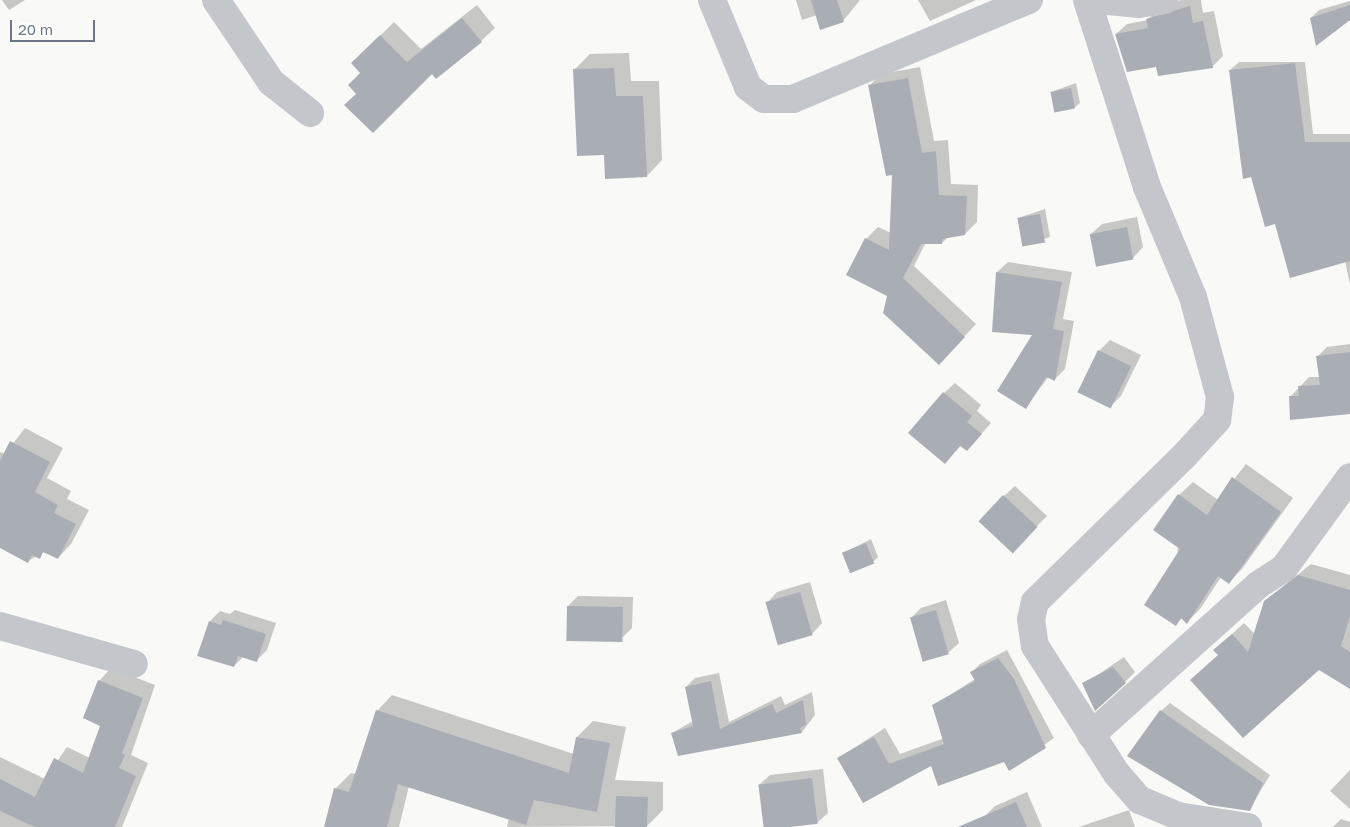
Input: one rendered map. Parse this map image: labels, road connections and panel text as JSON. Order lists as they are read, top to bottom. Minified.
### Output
{"scale_bar":"20 m"}
